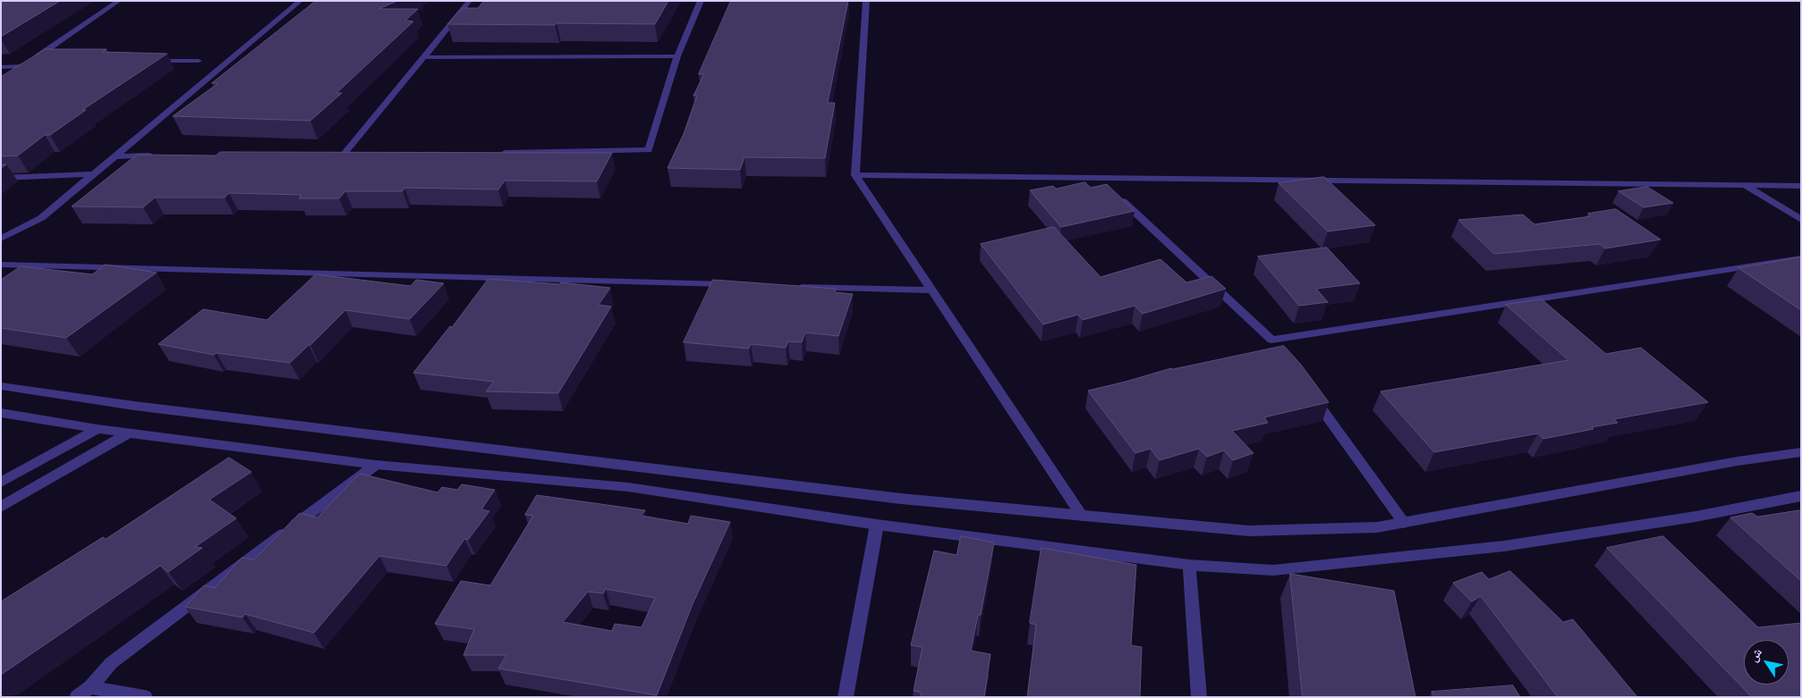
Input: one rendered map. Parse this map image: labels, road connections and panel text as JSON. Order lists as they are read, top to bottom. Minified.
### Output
{"north":"top left"}
